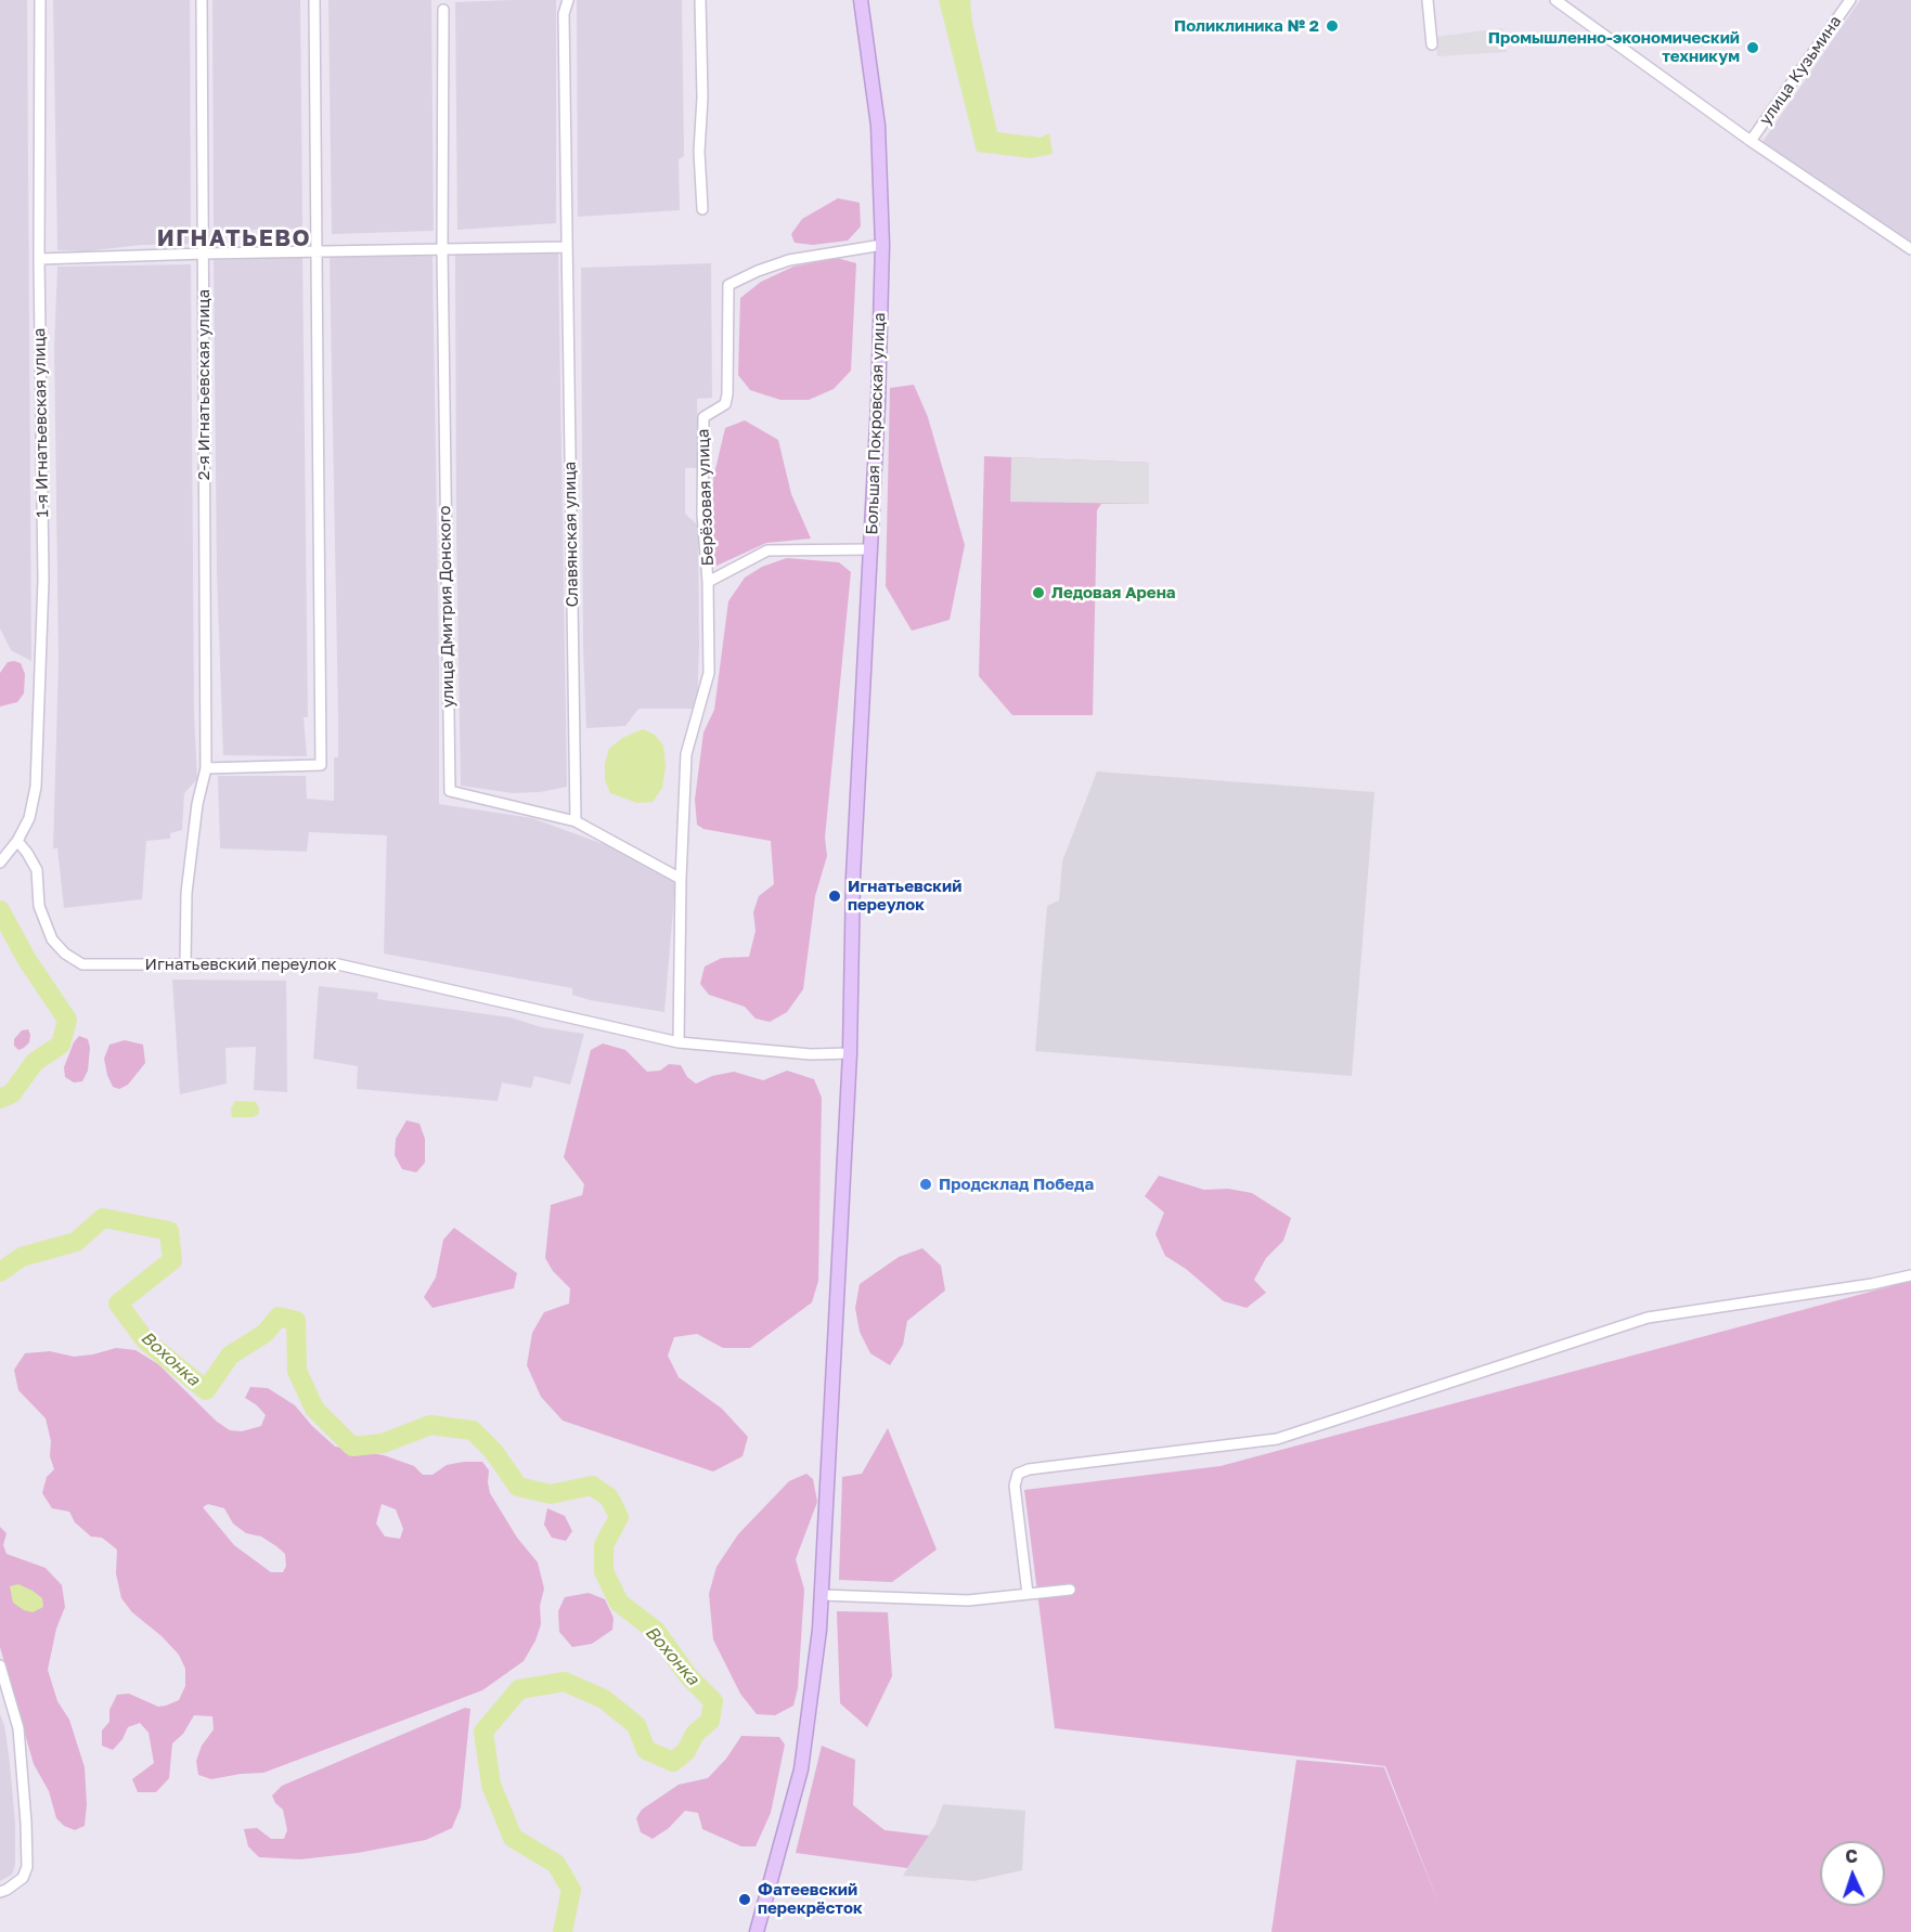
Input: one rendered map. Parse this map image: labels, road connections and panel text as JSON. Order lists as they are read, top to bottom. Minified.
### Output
{"streets":{"main road":["Большая Покровская улица"],"street":["улица Кузьмина","2-я Игнатьевская улица","1-я Игнатьевская улица","Берёзовая улица","Славянская улица","улица Дмитрия Донского","Игнатьевский переулок"]},"crossings":[["2-я Игнатьевская улица","Игнатьевский переулок"],["1-я Игнатьевская улица","Игнатьевский переулок"],["Большая Покровская улица","Берёзовая улица"],["Большая Покровская улица","Игнатьевский переулок"],["Берёзовая улица","улица Дмитрия Донского"],["Славянская улица","улица Дмитрия Донского"]],"districts":["ИГНАТЬЕВО"],"water":["Вохонка"],"places":["Поликлиника № 2","Промышленно-экономический техникум","Ледовая Арена","Игнатьевский переулок","Продсклад Победа","Фатеевский перекрёсток"],"north":"top"}
